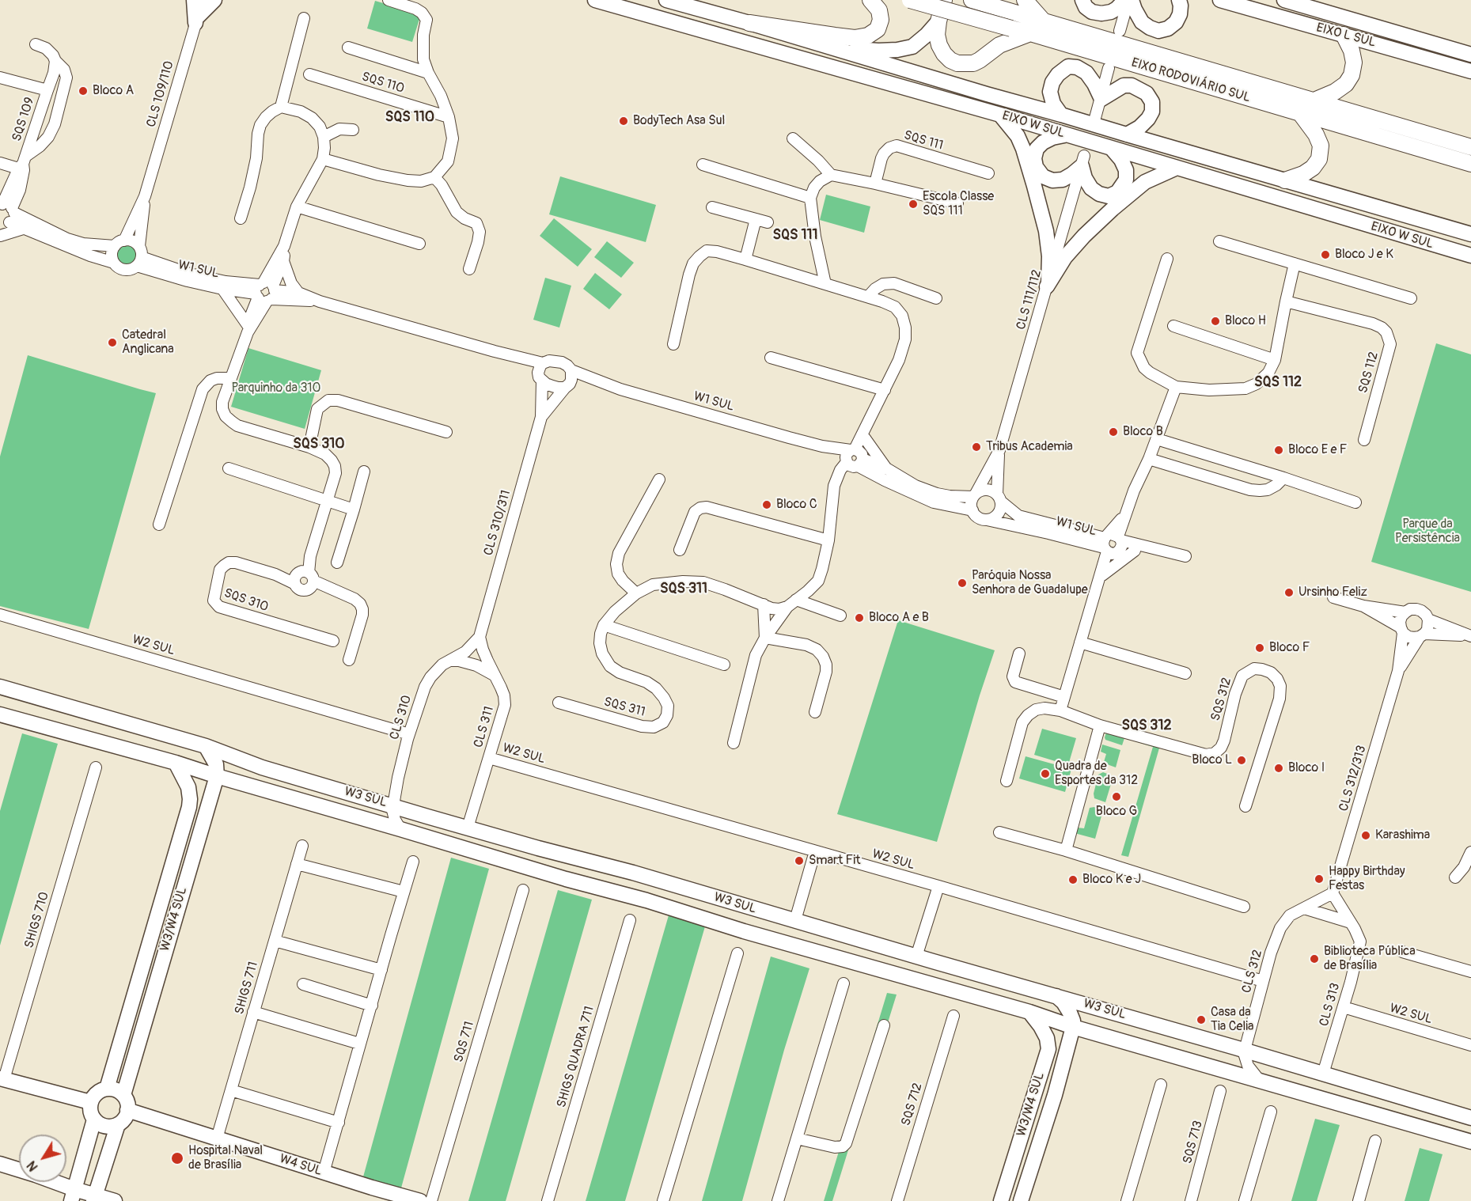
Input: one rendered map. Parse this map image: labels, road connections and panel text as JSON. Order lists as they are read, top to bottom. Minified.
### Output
{"streets":{"highway":["EIXO RODOVIÁRIO SUL"],"main road":["EIXO L SUL","EIXO W SUL","W3 SUL","W3/W4 SUL","W4 SUL"],"street":["SQS 110","CLS 109/110","SQS 109","SQS 111","W1 SUL","CLS 111/112","SQS 112","CLS 310/311","SQS 310","W2 SUL","SQS 312","SQS 311","CLS 310","CLS 311","CLS 312/313","SHIGS 710","CLS 312","SHIGS 711","CLS 313","SQS 711","SHIGS QUADRA 711","SQS 712","SQS 713"]},"crossings":[["CLS 109/110","W1 SUL"],["W1 SUL","CLS 111/112"],["W1 SUL","CLS 310/311"],["CLS 310/311","CLS 310"],["CLS 310/311","CLS 311"],["W2 SUL","CLS 310"],["W2 SUL","CLS 311"],["W2 SUL","CLS 312"],["W2 SUL","CLS 313"],["CLS 310","CLS 311"],["CLS 310","W3 SUL"],["CLS 311","W3 SUL"],["CLS 312/313","CLS 312"],["CLS 312/313","CLS 313"],["W3 SUL","W3/W4 SUL"],["W3 SUL","CLS 312"],["W3 SUL","CLS 313"],["W3/W4 SUL","W4 SUL"],["CLS 312","CLS 313"],["SHIGS 711","W4 SUL"]],"districts":["SQS 110","SQS 111","SQS 112","SQS 310","SQS 311","SQS 312"],"parks":["Parquinho da 310","Parque da Persistência"],"places":["Bloco A","BodyTech Asa Sul","Escola Classe SQS 111","Bloco J e K","Bloco H","Catedral Anglicana","Bloco B","Tribus Academia","Bloco E e F","Bloco C","Paróquia Nossa Senhora de Guadalupe","Ursinho Feliz","Bloco A e B","Bloco F","Bloco L","Bloco I","Quadra de Esportes da 312","Bloco G","Karashima","Smart Fit","Happy Birthday Festas","Bloco K e J","Biblioteca Pública de Brasília","Casa da Tia Celia","Hospital Naval de Brasília"],"north":"bottom left"}
